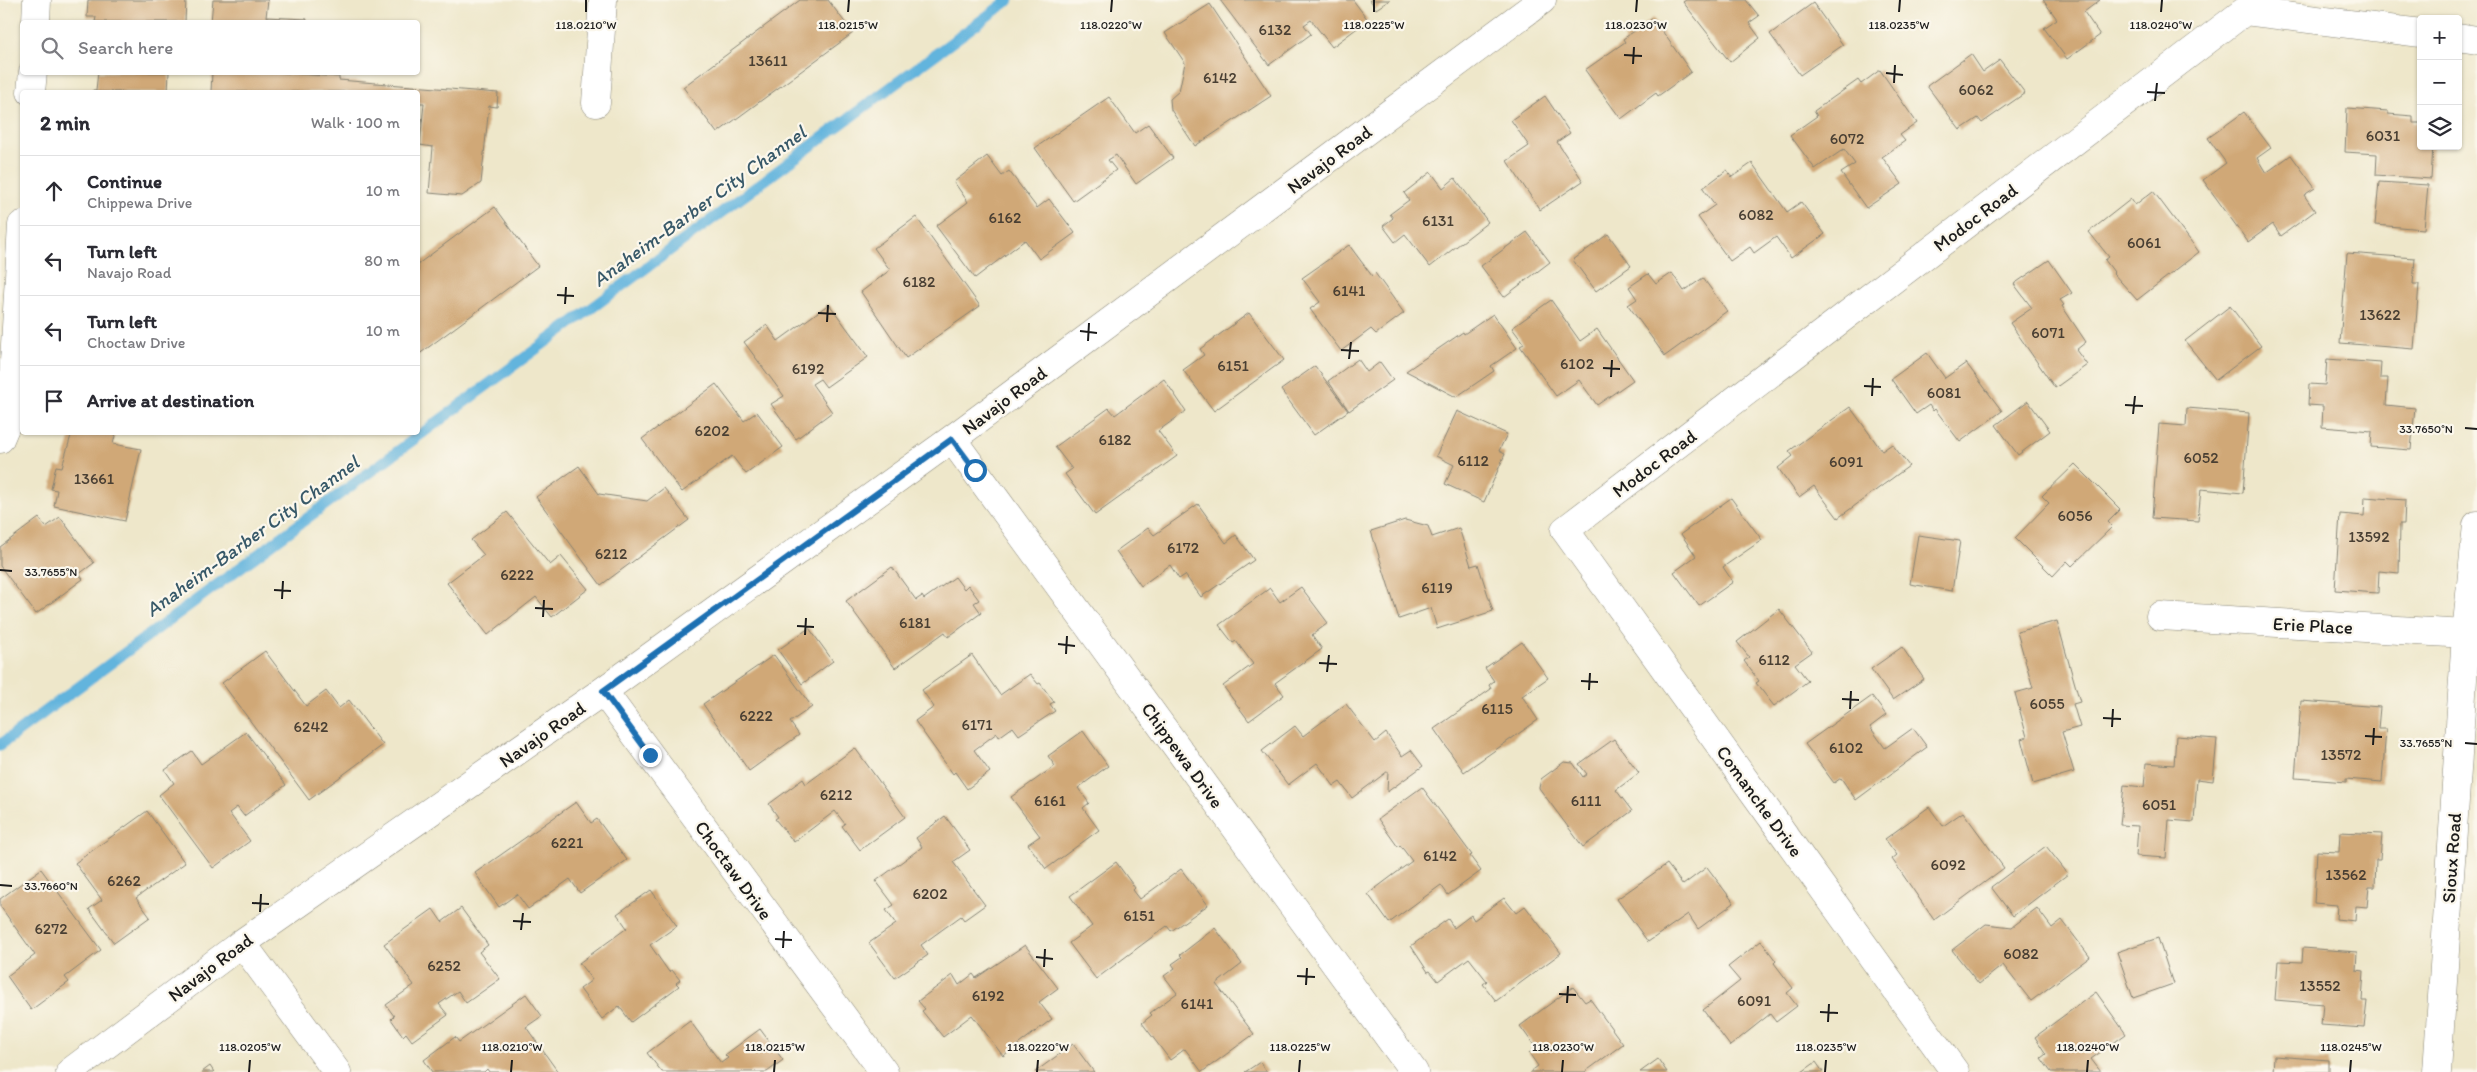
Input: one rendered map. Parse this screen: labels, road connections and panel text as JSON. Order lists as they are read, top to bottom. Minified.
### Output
{"streets":{"street":["Navajo Road","Modoc Road","Erie Place","Chippewa Drive","Comanche Drive","Sioux Road","Choctaw Drive"]},"crossings":[["Navajo Road","Chippewa Drive"],["Navajo Road","Choctaw Drive"],["Modoc Road","Comanche Drive"],["Erie Place","Sioux Road"]],"water":["Anaheim-Barber City Channel"],"house_numbers":["6132","13611","6142","6062","6031","6072","6082","6162","6131","6061","6182","6141","13622","6071","6102","6151","6192","6081","6202","6182","6052","6112","6091","13661","6056","13592","6172","6212","6222","6119","6181","6112","6055","6115","6222","6171","6242","6102","13572","6212","6161","6111","6051","6221","6142","6092","13562","6262","6202","6151","6272","6082","6252","13552","6192","6091","6141"],"page":{"map_buttons":["+","−"],"search":"Search here","heading":["2 min","Walk · 100 m"],"list":[["Continue","Chippewa Drive","10 m"],["Turn left","Navajo Road","80 m"],["Turn left","Choctaw Drive","10 m"],"Arrive at destination"]},"coordinates":["118.0210°W","118.0215°W","118.0220°W","118.0225°W","118.0230°W","118.0235°W","118.0240°W","33.7650°N","33.7655°N","33.7660°N","118.0205°W","118.0245°W"]}
